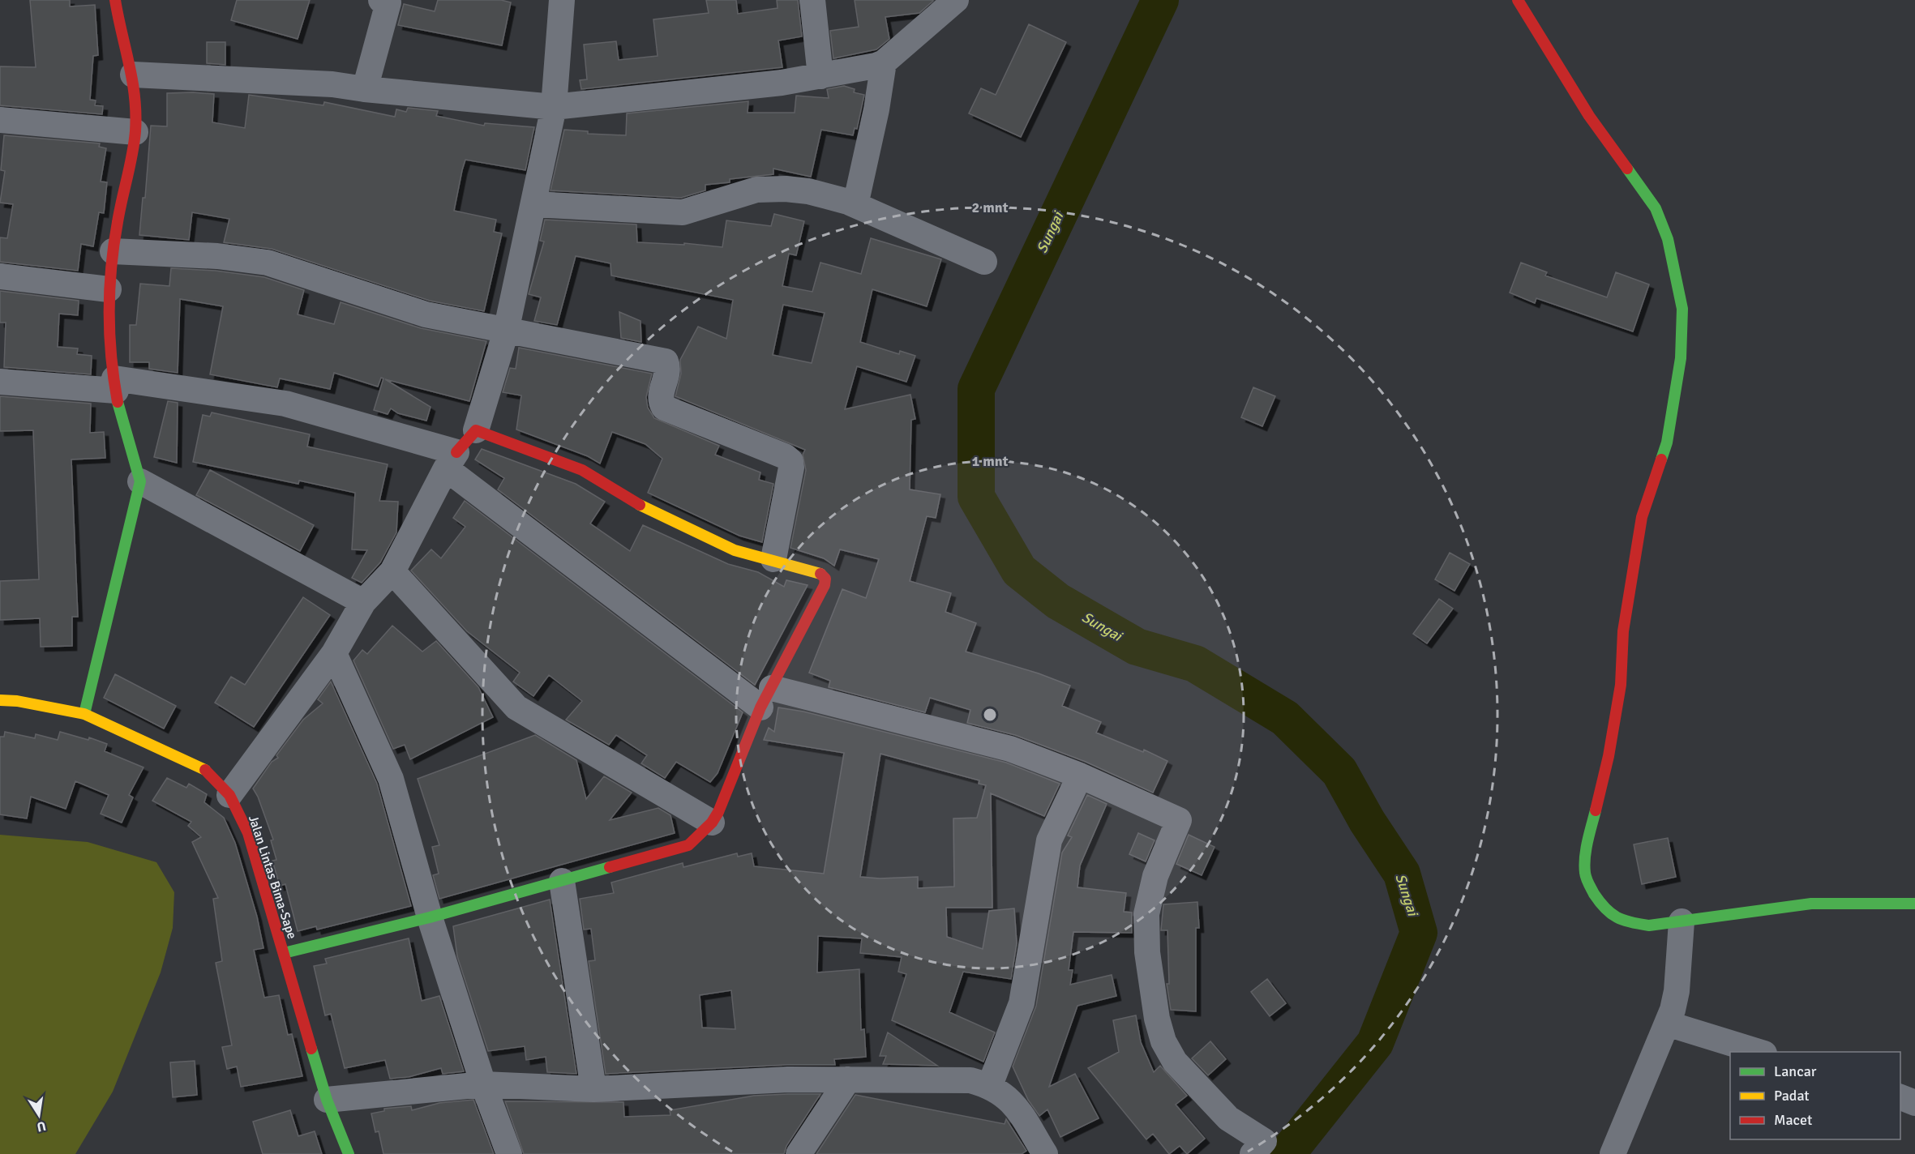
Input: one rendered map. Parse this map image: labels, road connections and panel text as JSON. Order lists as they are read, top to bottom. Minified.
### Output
{"streets":{"main road":["Jalan Lintas Bima-Sape"]},"water":["Sungai"],"legend":["Lancar","Padat","Macet"],"north":"bottom","rings":["2 mnt","1 mnt"]}
